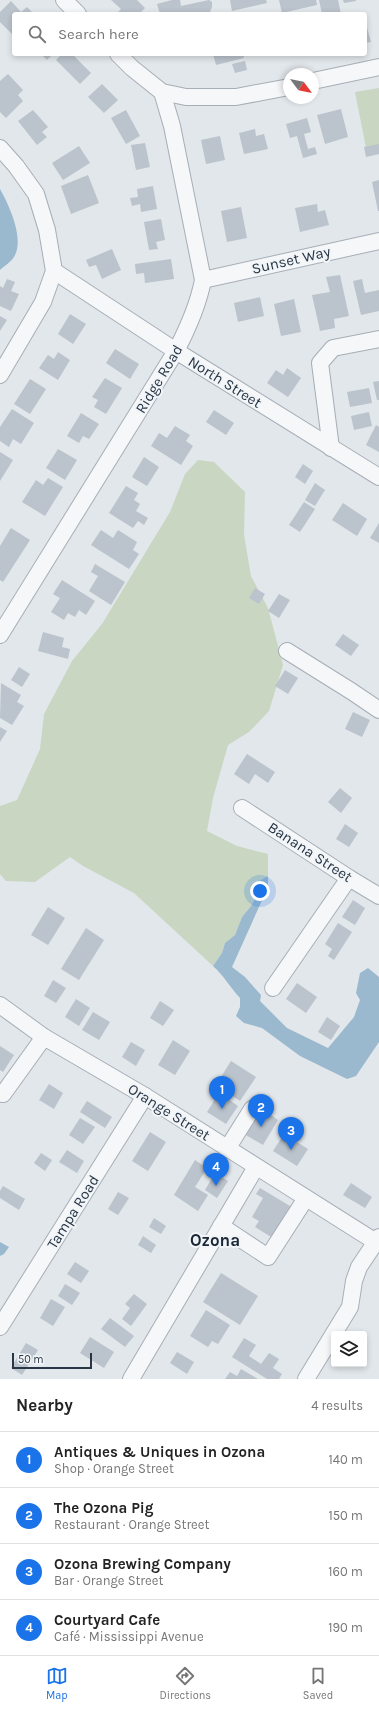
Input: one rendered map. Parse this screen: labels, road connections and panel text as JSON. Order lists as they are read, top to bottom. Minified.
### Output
{"streets":{"street":["Sunset Way","Ridge Road","North Street","Banana Street","Orange Street","Tampa Road"]},"crossings":[["Sunset Way","Ridge Road"],["Ridge Road","North Street"],["Orange Street","Tampa Road"]],"districts":["Ozona"],"scale_bar":"50 m","north":"bottom right","page":{"search":"Search here","pins":["1","2","3","4"],"scale":"50 m","heading":["Nearby","4 results"],"list":[{"mark":"1","name":"Antiques & Uniques in Ozona","note":"Shop · Orange Street","value":"140 m"},{"mark":"2","name":"The Ozona Pig","note":"Restaurant · Orange Street","value":"150 m"},{"mark":"3","name":"Ozona Brewing Company","note":"Bar · Orange Street","value":"160 m"},{"mark":"4","name":"Courtyard Cafe","note":"Café · Mississippi Avenue","value":"190 m"}],"nav":["Map","Directions","Saved"]}}
